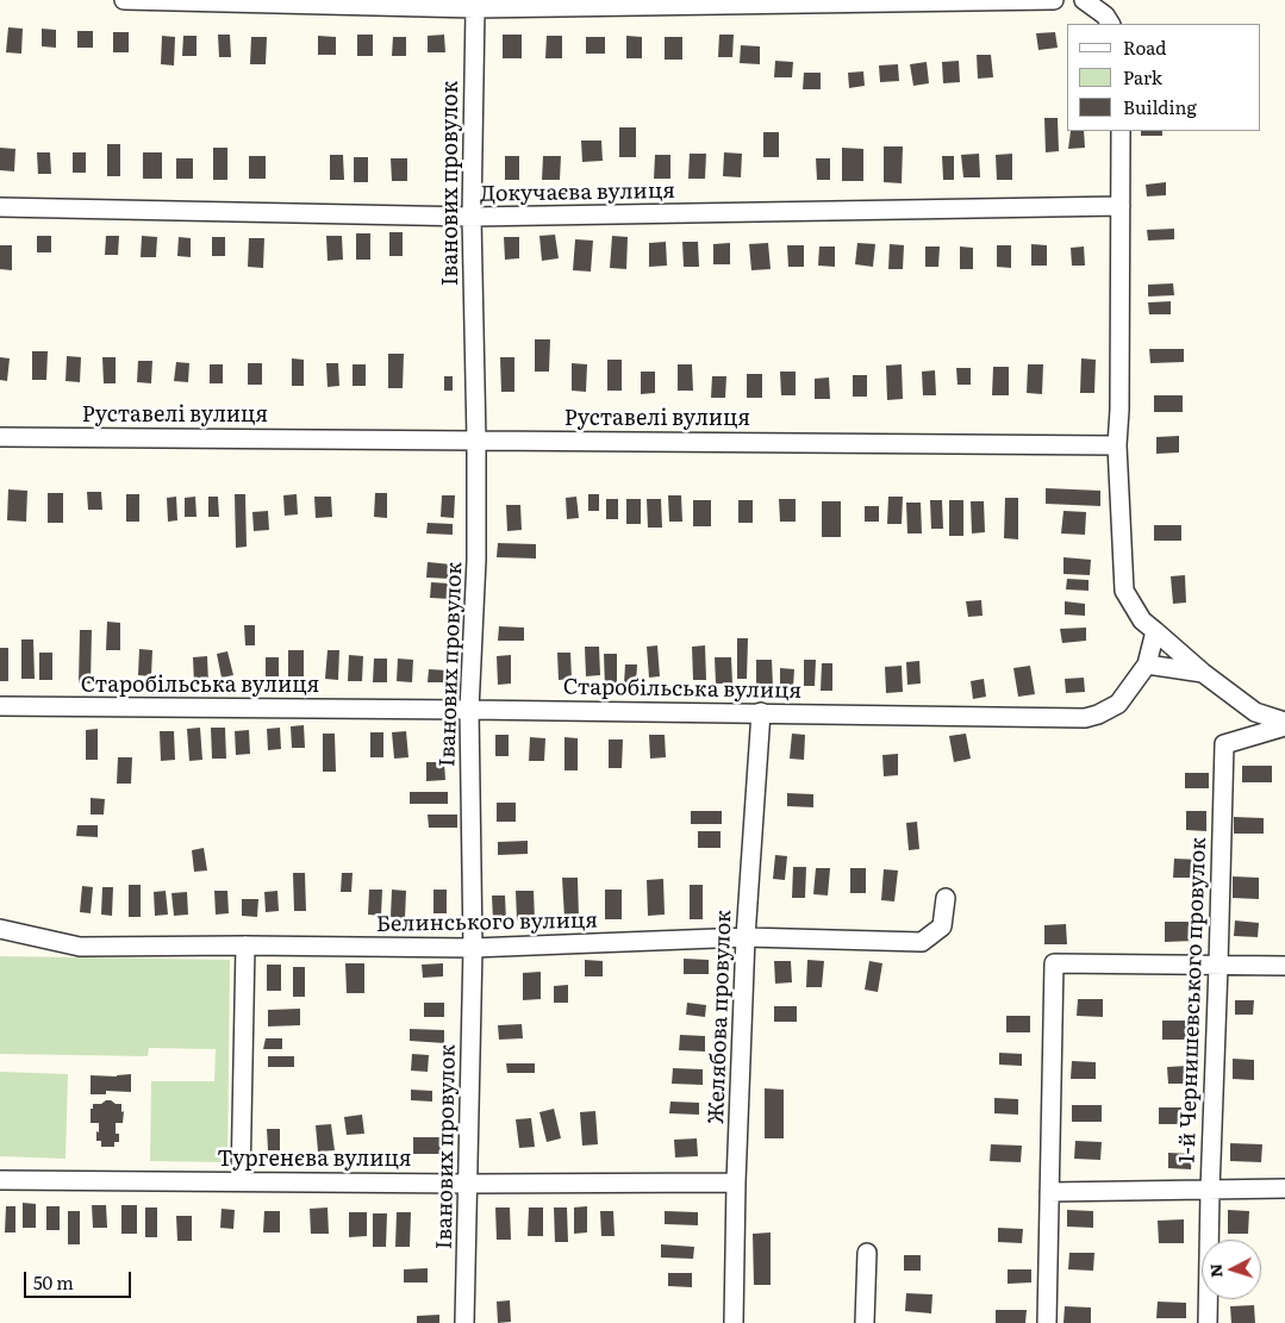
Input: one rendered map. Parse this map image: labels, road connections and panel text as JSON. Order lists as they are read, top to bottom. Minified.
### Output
{"streets":{"street":["Іванових провулок","Докучаєва вулиця","Руставелі вулиця","Старобільська вулиця","Белинського вулиця","1-й Чернишевського провулок","Желябова провулок","Тургенєва вулиця"]},"crossings":[["Іванових провулок","Докучаєва вулиця"],["Іванових провулок","Руставелі вулиця"],["Іванових провулок","Старобільська вулиця"],["Іванових провулок","Белинського вулиця"],["Іванових провулок","Тургенєва вулиця"],["Старобільська вулиця","Желябова провулок"],["Белинського вулиця","Желябова провулок"],["Желябова провулок","Тургенєва вулиця"]],"legend":["Road","Park","Building"],"scale_bar":"50 m","north":"left"}
